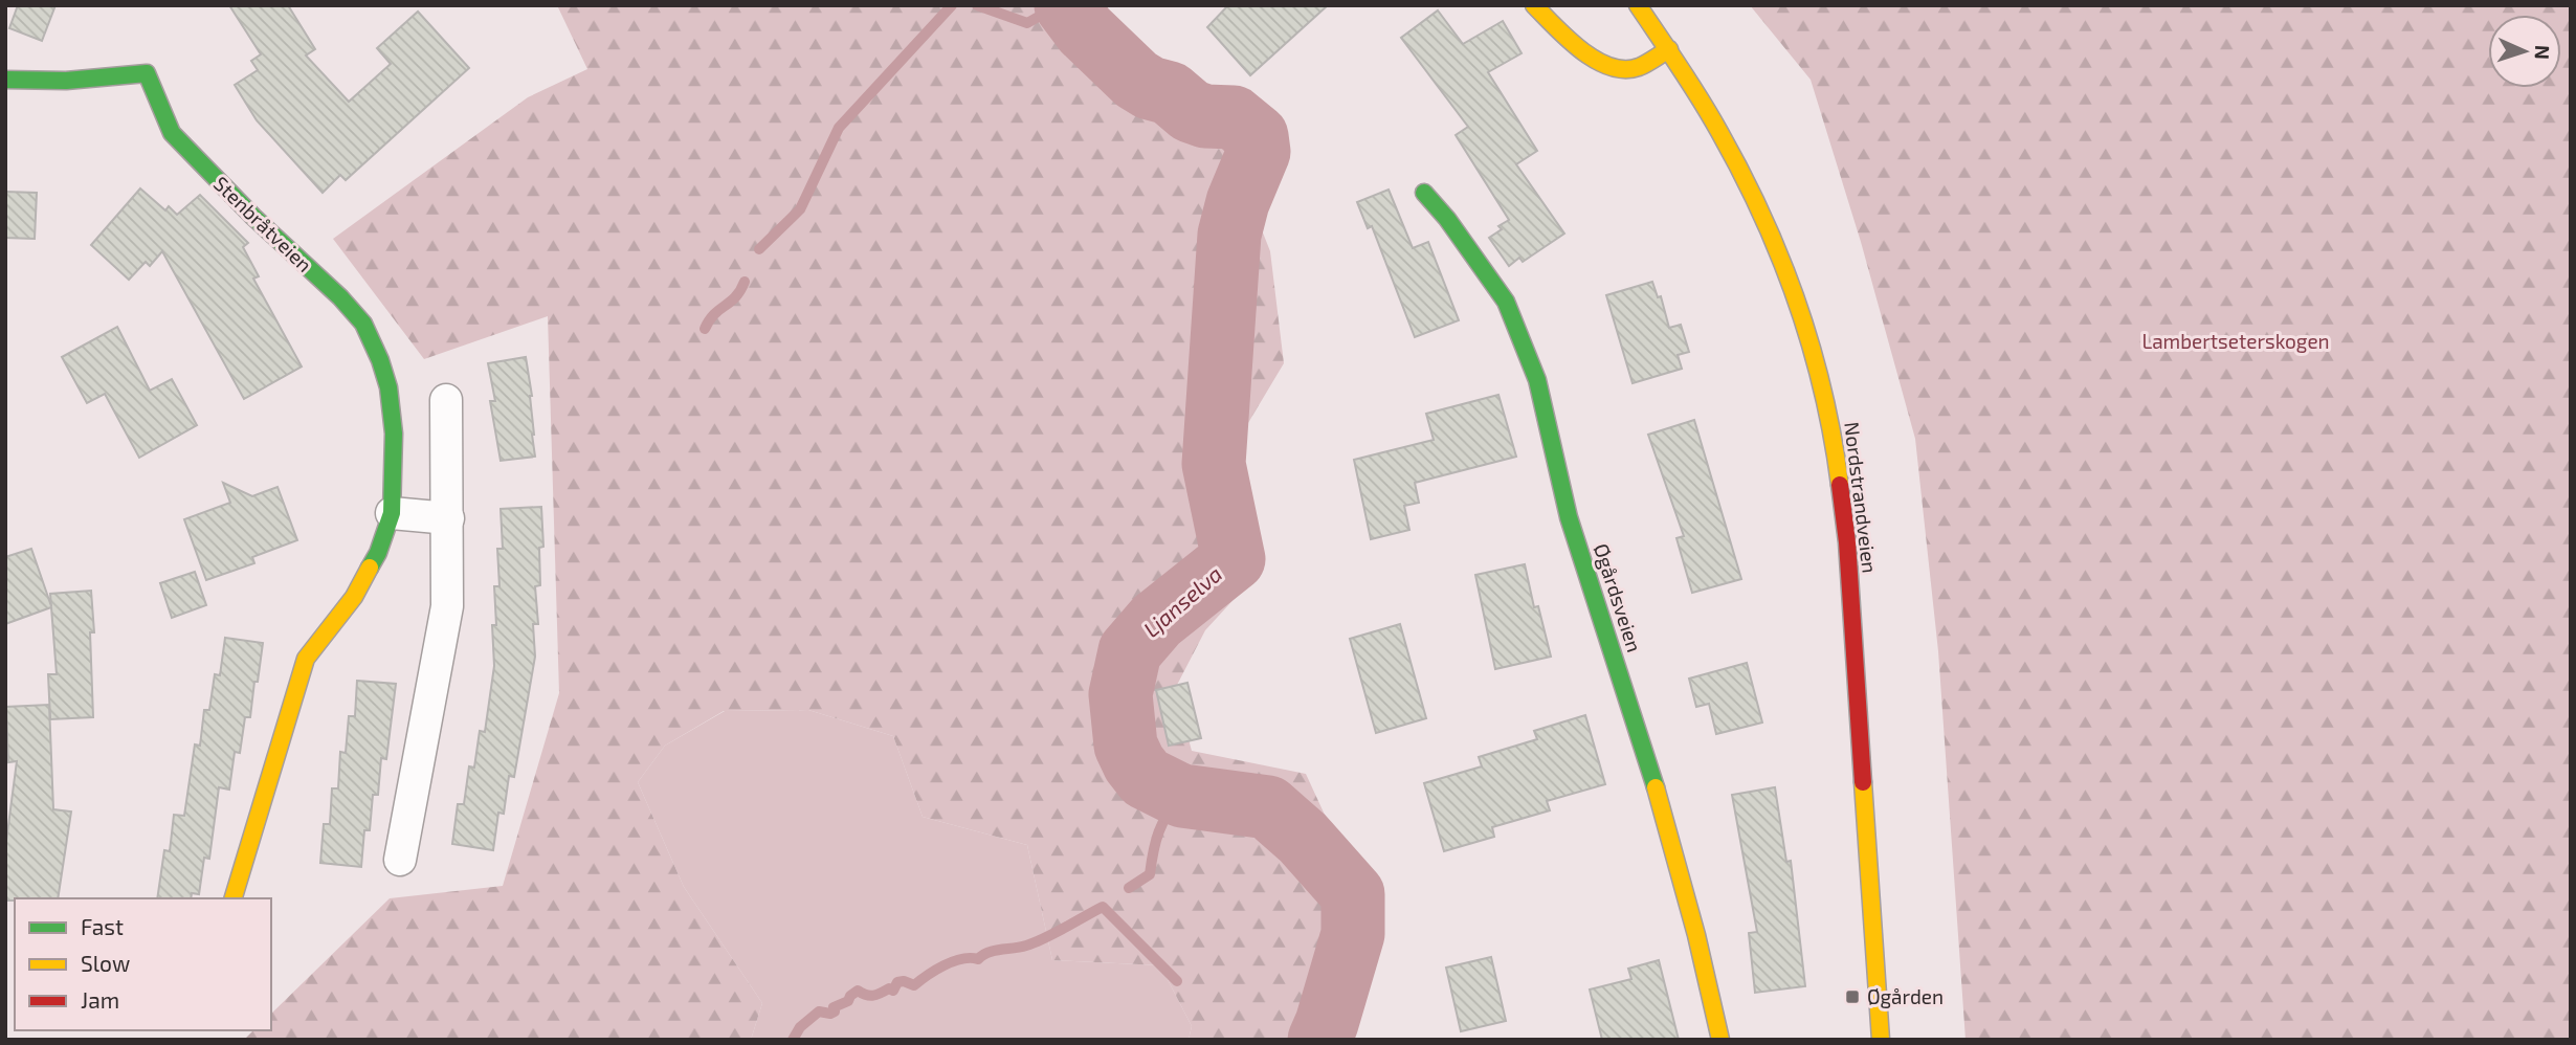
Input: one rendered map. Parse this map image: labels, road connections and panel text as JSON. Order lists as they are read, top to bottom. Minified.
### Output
{"streets":{"street":["Stenbråtveien","Nordstrandveien","Øgårdsveien"]},"water":["Ljanselva"],"parks":["Lambertseterskogen"],"places":{"transit":["Øgården"]},"legend":["Fast","Slow","Jam"],"north":"right"}
